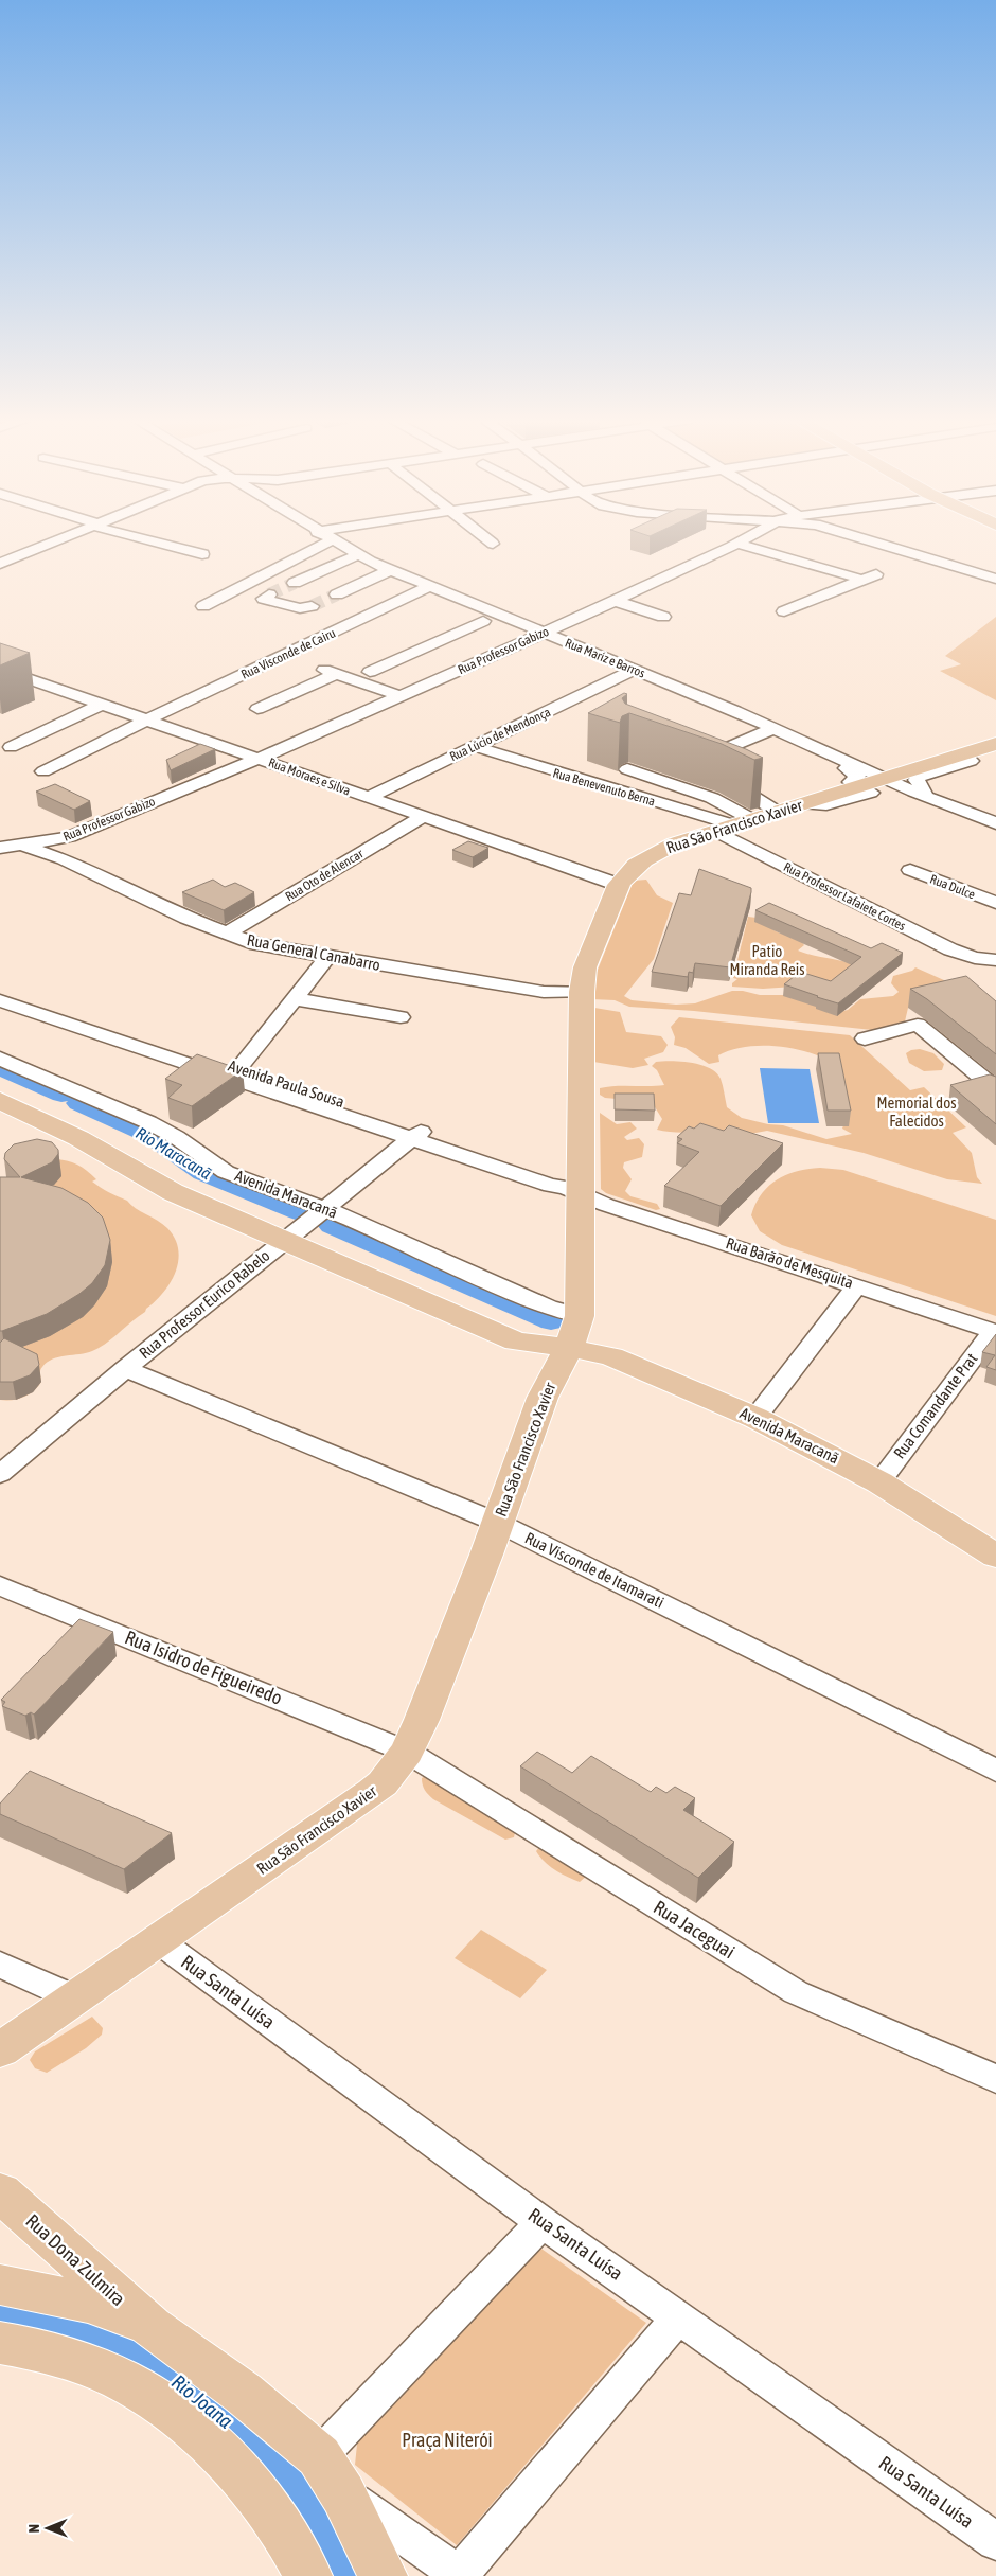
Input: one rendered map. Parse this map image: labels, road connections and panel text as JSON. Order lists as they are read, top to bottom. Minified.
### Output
{"streets":{"main road":["Rua São Francisco Xavier","Avenida Maracanã","Rua Dona Zulmira"],"street":["Rua Professor Gabizo","Rua Visconde de Cairu","Rua Mariz e Barros","Rua Lúcio de Mendonça","Rua Moraes e Silva","Rua Benevenuto Berna","Rua Oto de Alencar","Rua Dulce","Rua Professor Lafaiete Cortes","Rua General Canabarro","Avenida Paula Sousa","Rua Barão de Mesquita","Rua Professor Eurico Rabelo","Rua Comandante Prat","Rua Visconde de Itamarati","Rua Isidro de Figueiredo","Rua Jaceguai","Rua Santa Luísa"]},"crossings":[["Rua Professor Gabizo","Rua Mariz e Barros"],["Rua Professor Gabizo","Rua Moraes e Silva"],["Rua Professor Gabizo","Rua General Canabarro"],["Rua Visconde de Cairu","Rua Mariz e Barros"],["Rua Visconde de Cairu","Rua Moraes e Silva"],["Rua Mariz e Barros","Rua Lúcio de Mendonça"],["Rua Mariz e Barros","Rua São Francisco Xavier"],["Rua Lúcio de Mendonça","Rua Moraes e Silva"],["Rua Lúcio de Mendonça","Rua Benevenuto Berna"],["Rua Moraes e Silva","Rua São Francisco Xavier"],["Rua Moraes e Silva","Rua Oto de Alencar"],["Rua Benevenuto Berna","Rua São Francisco Xavier"],["Rua Benevenuto Berna","Rua Professor Lafaiete Cortes"],["Rua São Francisco Xavier","Rua Professor Lafaiete Cortes"],["Rua São Francisco Xavier","Rua General Canabarro"],["Rua São Francisco Xavier","Avenida Paula Sousa"],["Rua São Francisco Xavier","Avenida Maracanã"],["Rua São Francisco Xavier","Rua Barão de Mesquita"],["Rua São Francisco Xavier","Rua Visconde de Itamarati"],["Rua São Francisco Xavier","Rua Isidro de Figueiredo"],["Rua São Francisco Xavier","Rua Jaceguai"],["Rua São Francisco Xavier","Rua Santa Luísa"],["Rua Oto de Alencar","Rua General Canabarro"],["Avenida Paula Sousa","Rua Barão de Mesquita"],["Avenida Paula Sousa","Rua Professor Eurico Rabelo"],["Avenida Maracanã","Rua Professor Eurico Rabelo"],["Avenida Maracanã","Rua Comandante Prat"],["Rua Barão de Mesquita","Rua Comandante Prat"],["Rua Professor Eurico Rabelo","Rua Visconde de Itamarati"],["Rua Isidro de Figueiredo","Rua Jaceguai"]],"water":["Rio Maracanã","Rio Joana"],"parks":["Patio Miranda Reis","Memorial dos Falecidos","Praça Niterói"],"north":"left"}
